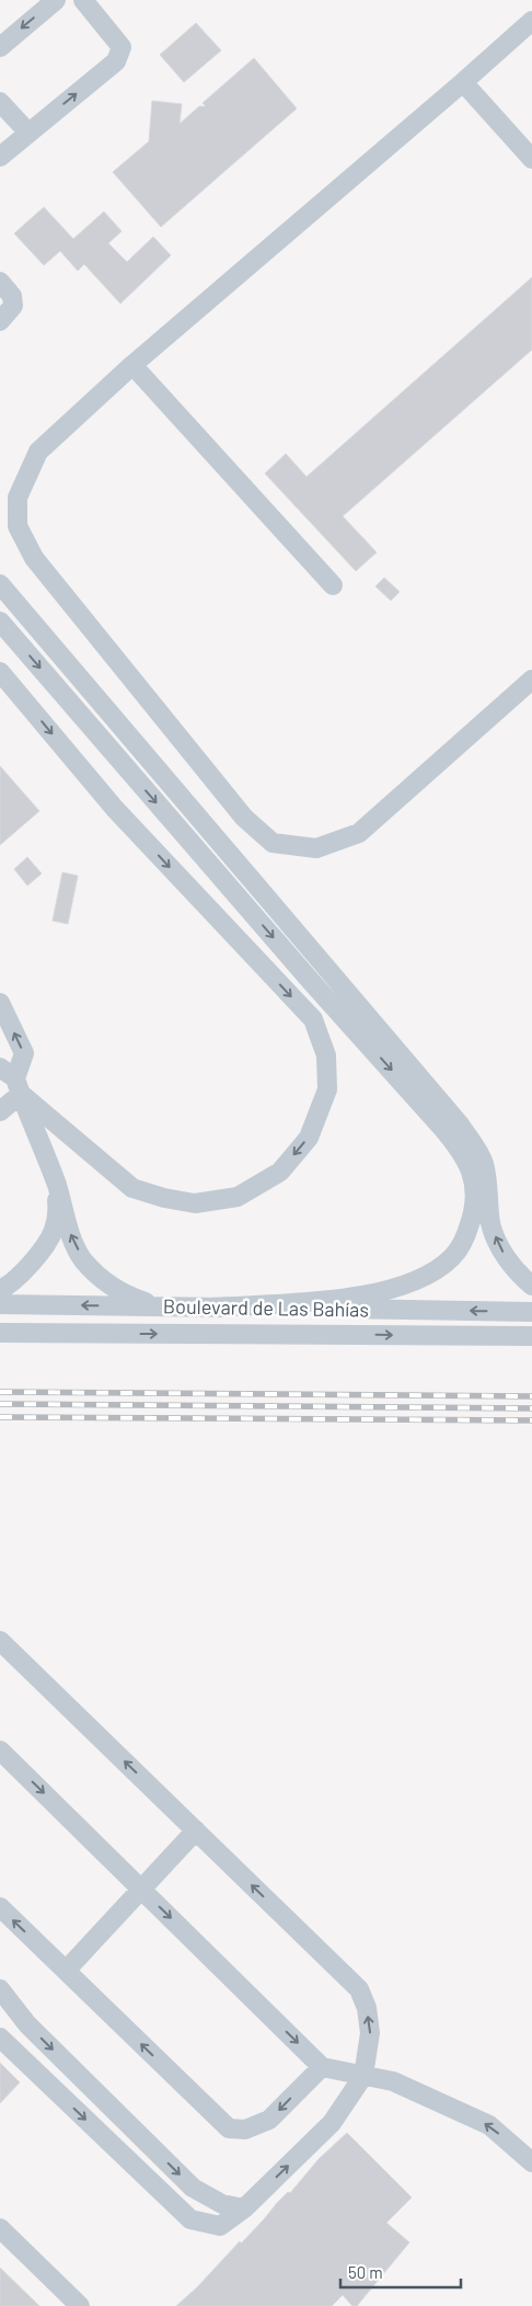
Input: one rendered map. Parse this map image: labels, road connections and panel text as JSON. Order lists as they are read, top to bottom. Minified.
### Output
{"streets":{"street":["Boulevard de Las Bahías"]},"scale_bar":"50 m"}
